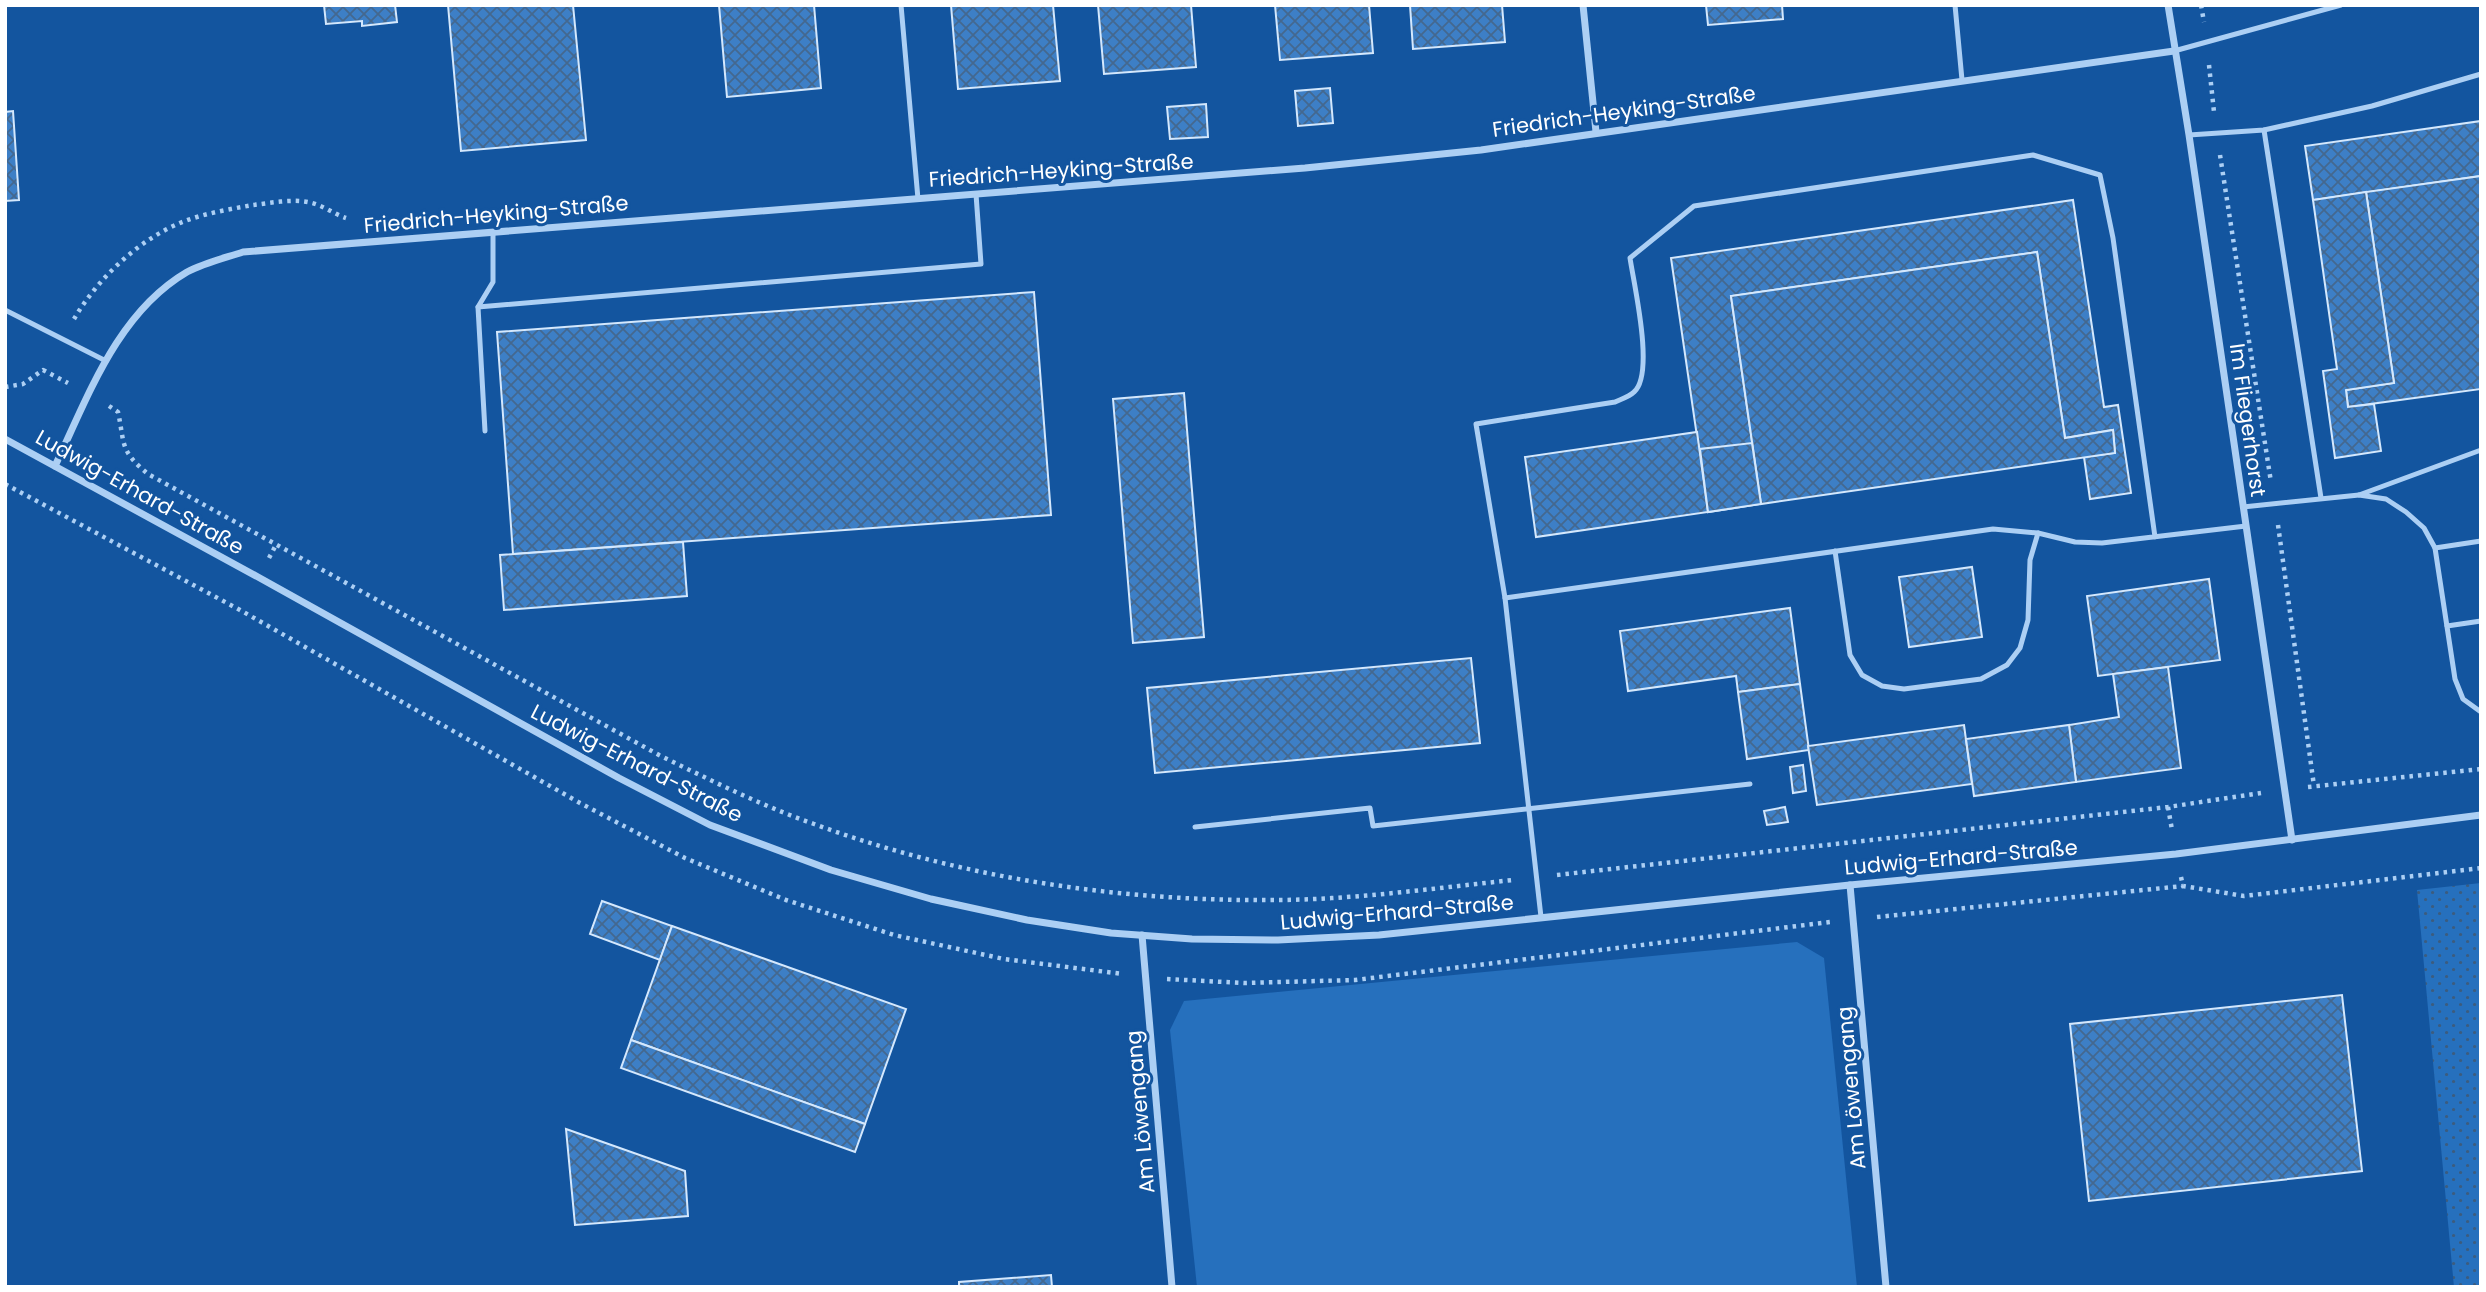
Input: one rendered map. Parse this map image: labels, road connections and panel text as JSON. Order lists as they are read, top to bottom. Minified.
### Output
{"streets":{"street":["Friedrich-Heyking-Straße","Im Fliegerhorst","Ludwig-Erhard-Straße","Am Löwengang"]},"crossings":[["Friedrich-Heyking-Straße","Im Fliegerhorst"],["Friedrich-Heyking-Straße","Ludwig-Erhard-Straße"],["Im Fliegerhorst","Ludwig-Erhard-Straße"],["Ludwig-Erhard-Straße","Am Löwengang"]]}
